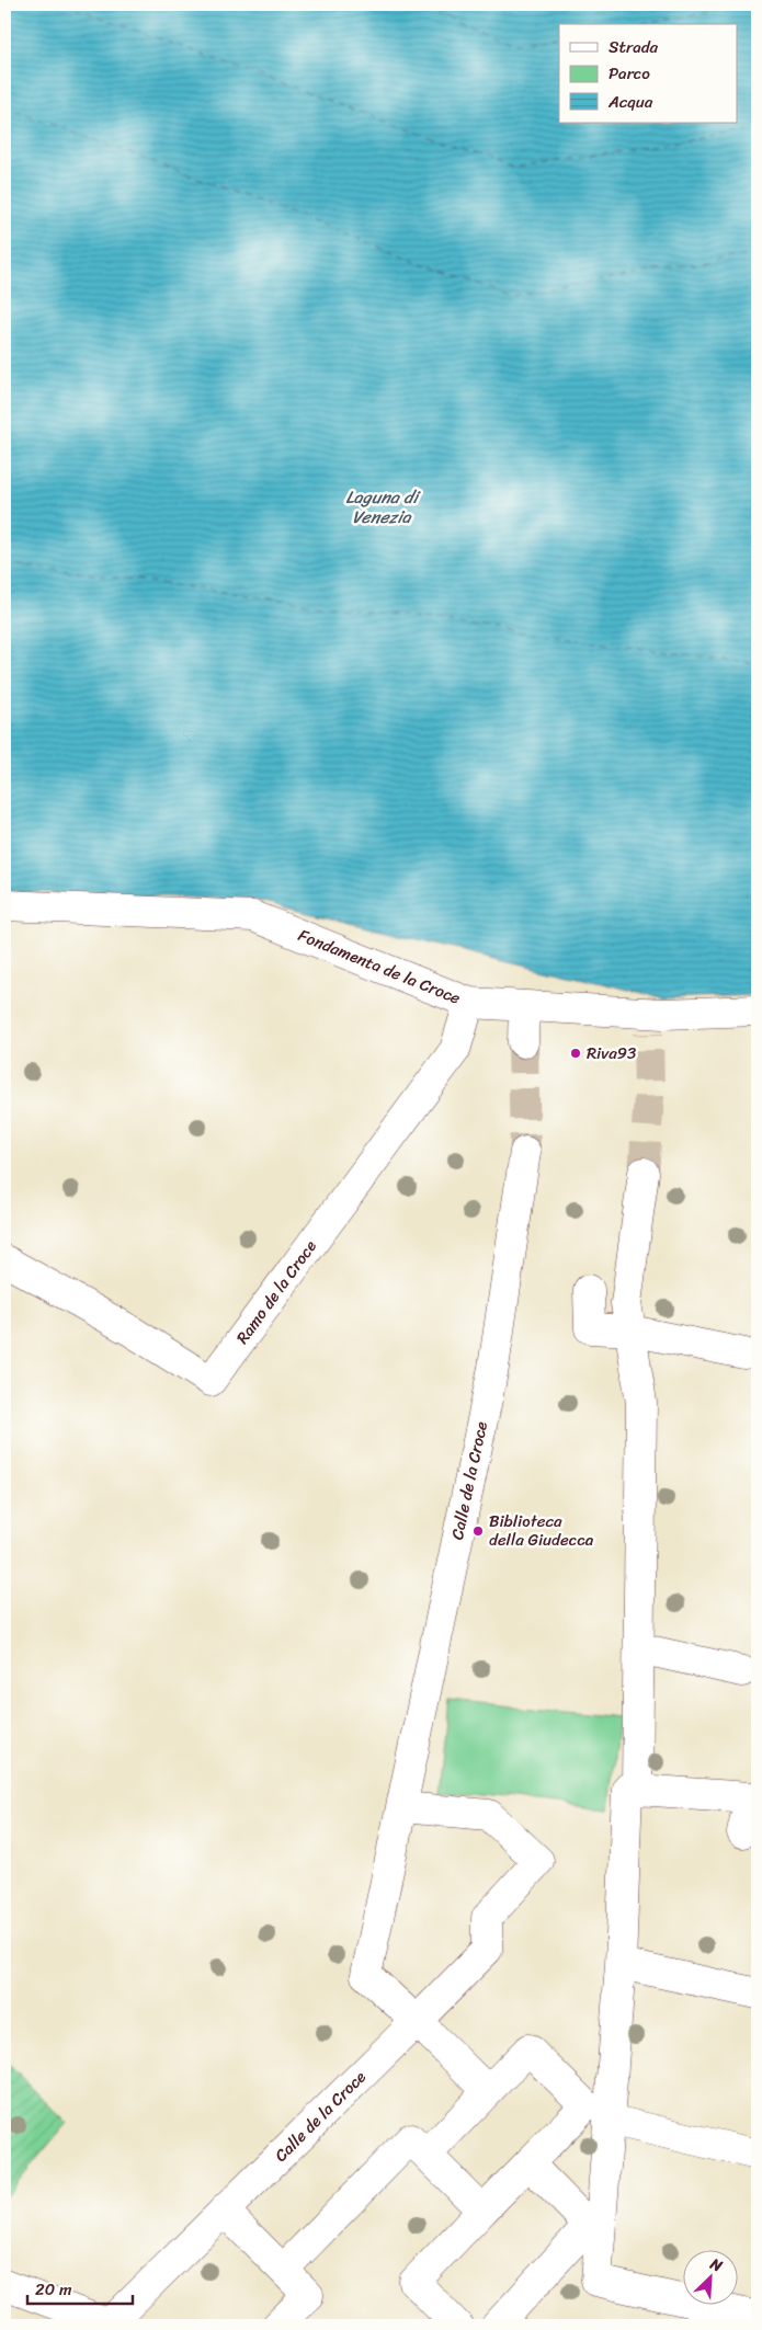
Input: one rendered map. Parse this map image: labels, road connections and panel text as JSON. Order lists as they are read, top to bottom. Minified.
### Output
{"streets":{"street":["Fondamenta de la Croce","Ramo de la Croce","Calle de la Croce"]},"crossings":[["Fondamenta de la Croce","Ramo de la Croce"]],"water":["Laguna di Venezia"],"places":["Riva93","Biblioteca della Giudecca"],"legend":["Strada","Parco","Acqua"],"scale_bar":"20 m","north":"top right"}
